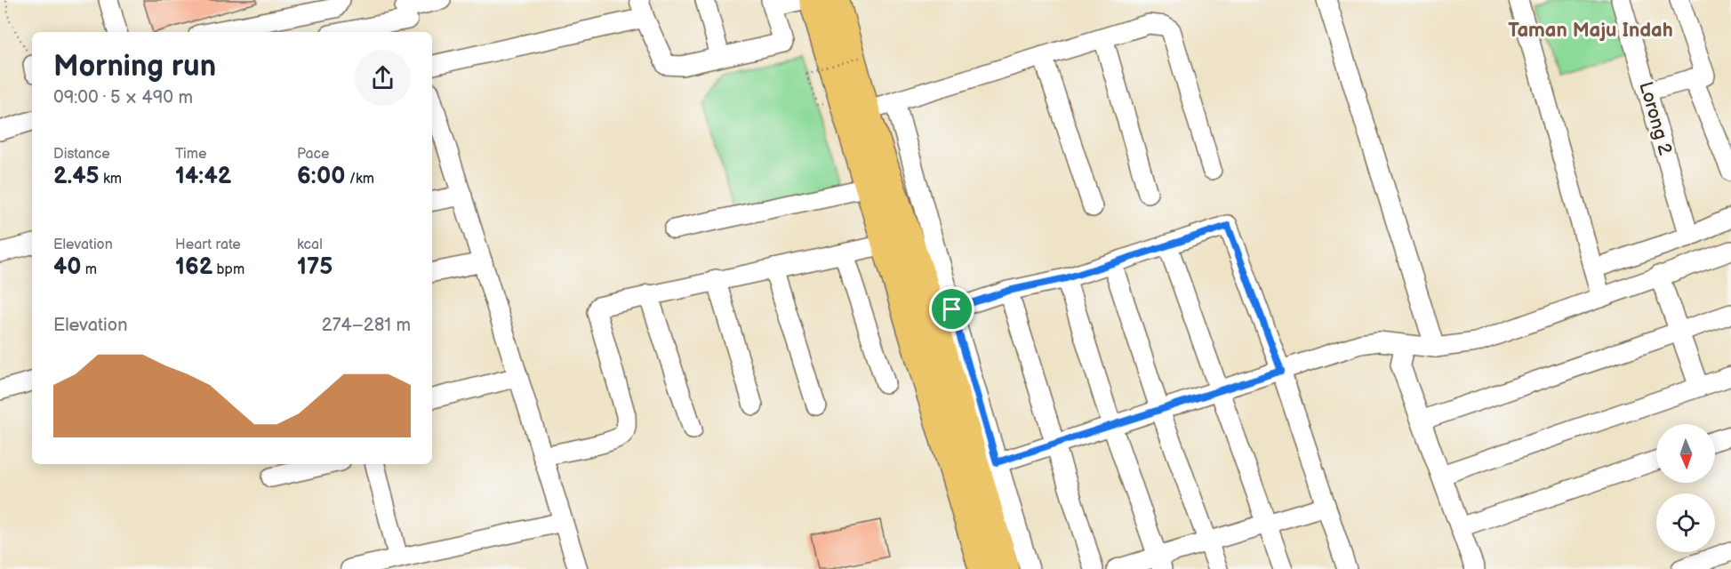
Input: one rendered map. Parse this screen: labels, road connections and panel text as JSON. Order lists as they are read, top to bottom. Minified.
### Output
{"streets":{"street":["Lorong 2"]},"districts":["Taman Maju Indah"],"north":"bottom","page":{"heading":["Morning run","09:00 · 5 × 490 m"],"stats":[["Distance","2.45 km"],["Time","14:42"],["Pace","6:00 /km"],["Elevation","40 m"],["Heart rate","162 bpm"],["kcal","175"]],"chart":["Elevation","274–281 m"]}}
